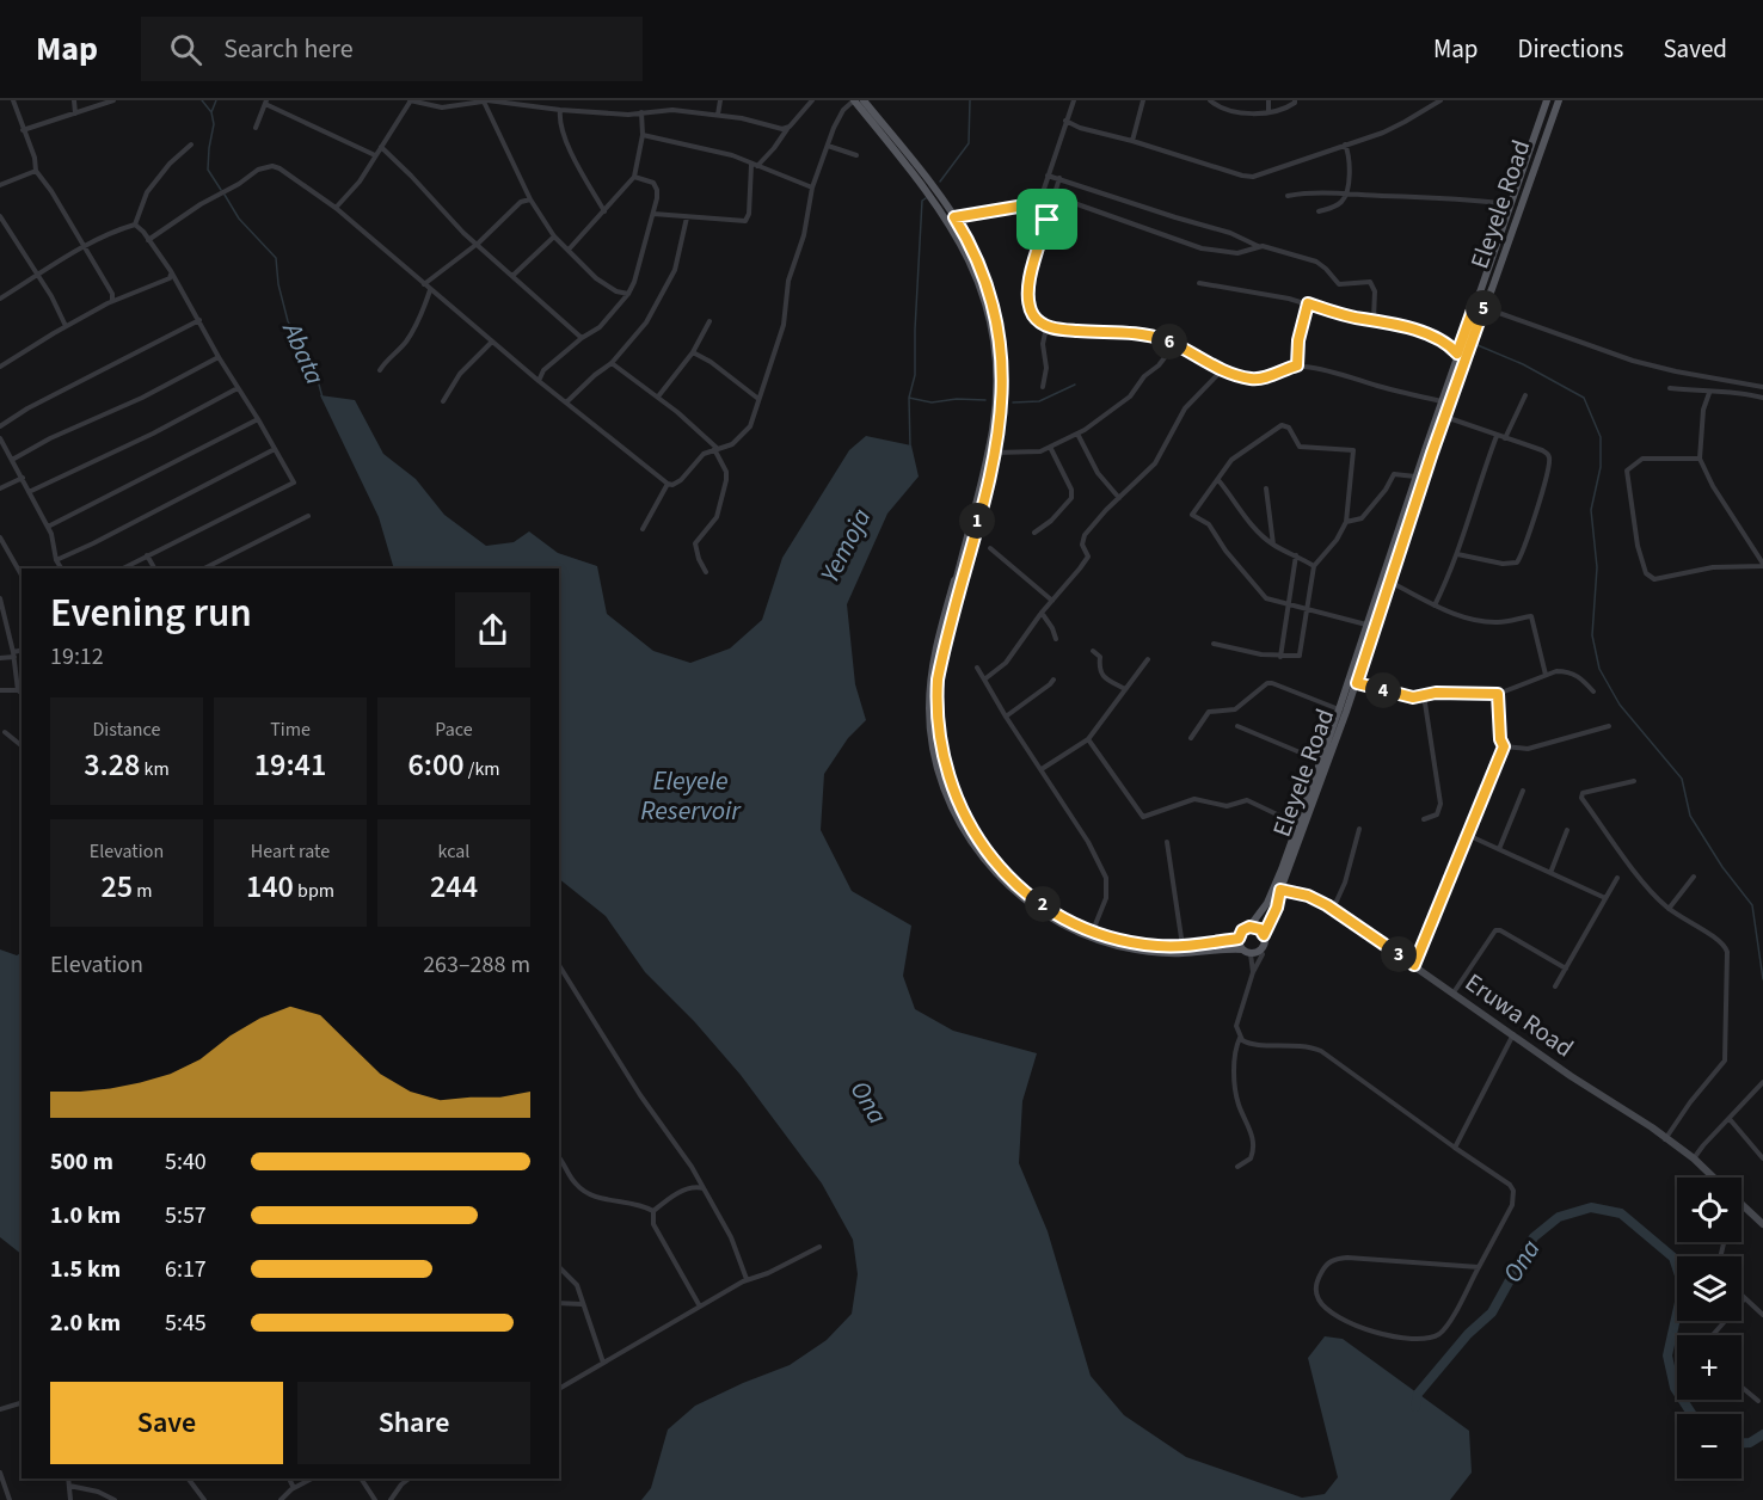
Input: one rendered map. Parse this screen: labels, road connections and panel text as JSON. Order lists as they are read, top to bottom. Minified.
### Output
{"streets":{"main road":["Eleyele Road","Eruwa Road"]},"crossings":[["Eleyele Road","Eruwa Road"]],"water":["Abata","Yemoja","Eleyele Reservoir","Ona"],"page":{"header":"Map","search":"Search here","nav":["Map","Directions","Saved"],"pins":["5","6","1","4","2","3"],"heading":["Evening run","19:12"],"stats":[["Distance","3.28 km"],["Time","19:41"],["Pace","6:00 /km"],["Elevation","25 m"],["Heart rate","140 bpm"],["kcal","244"]],"chart":["Elevation","263–288 m"],"list":[{"name":"500 m","note":"5:40"},{"name":"1.0 km","note":"5:57"},{"name":"1.5 km","note":"6:17"},{"name":"2.0 km","note":"5:45"}],"map_buttons":["+","−"],"buttons":["Save","Share"]}}
